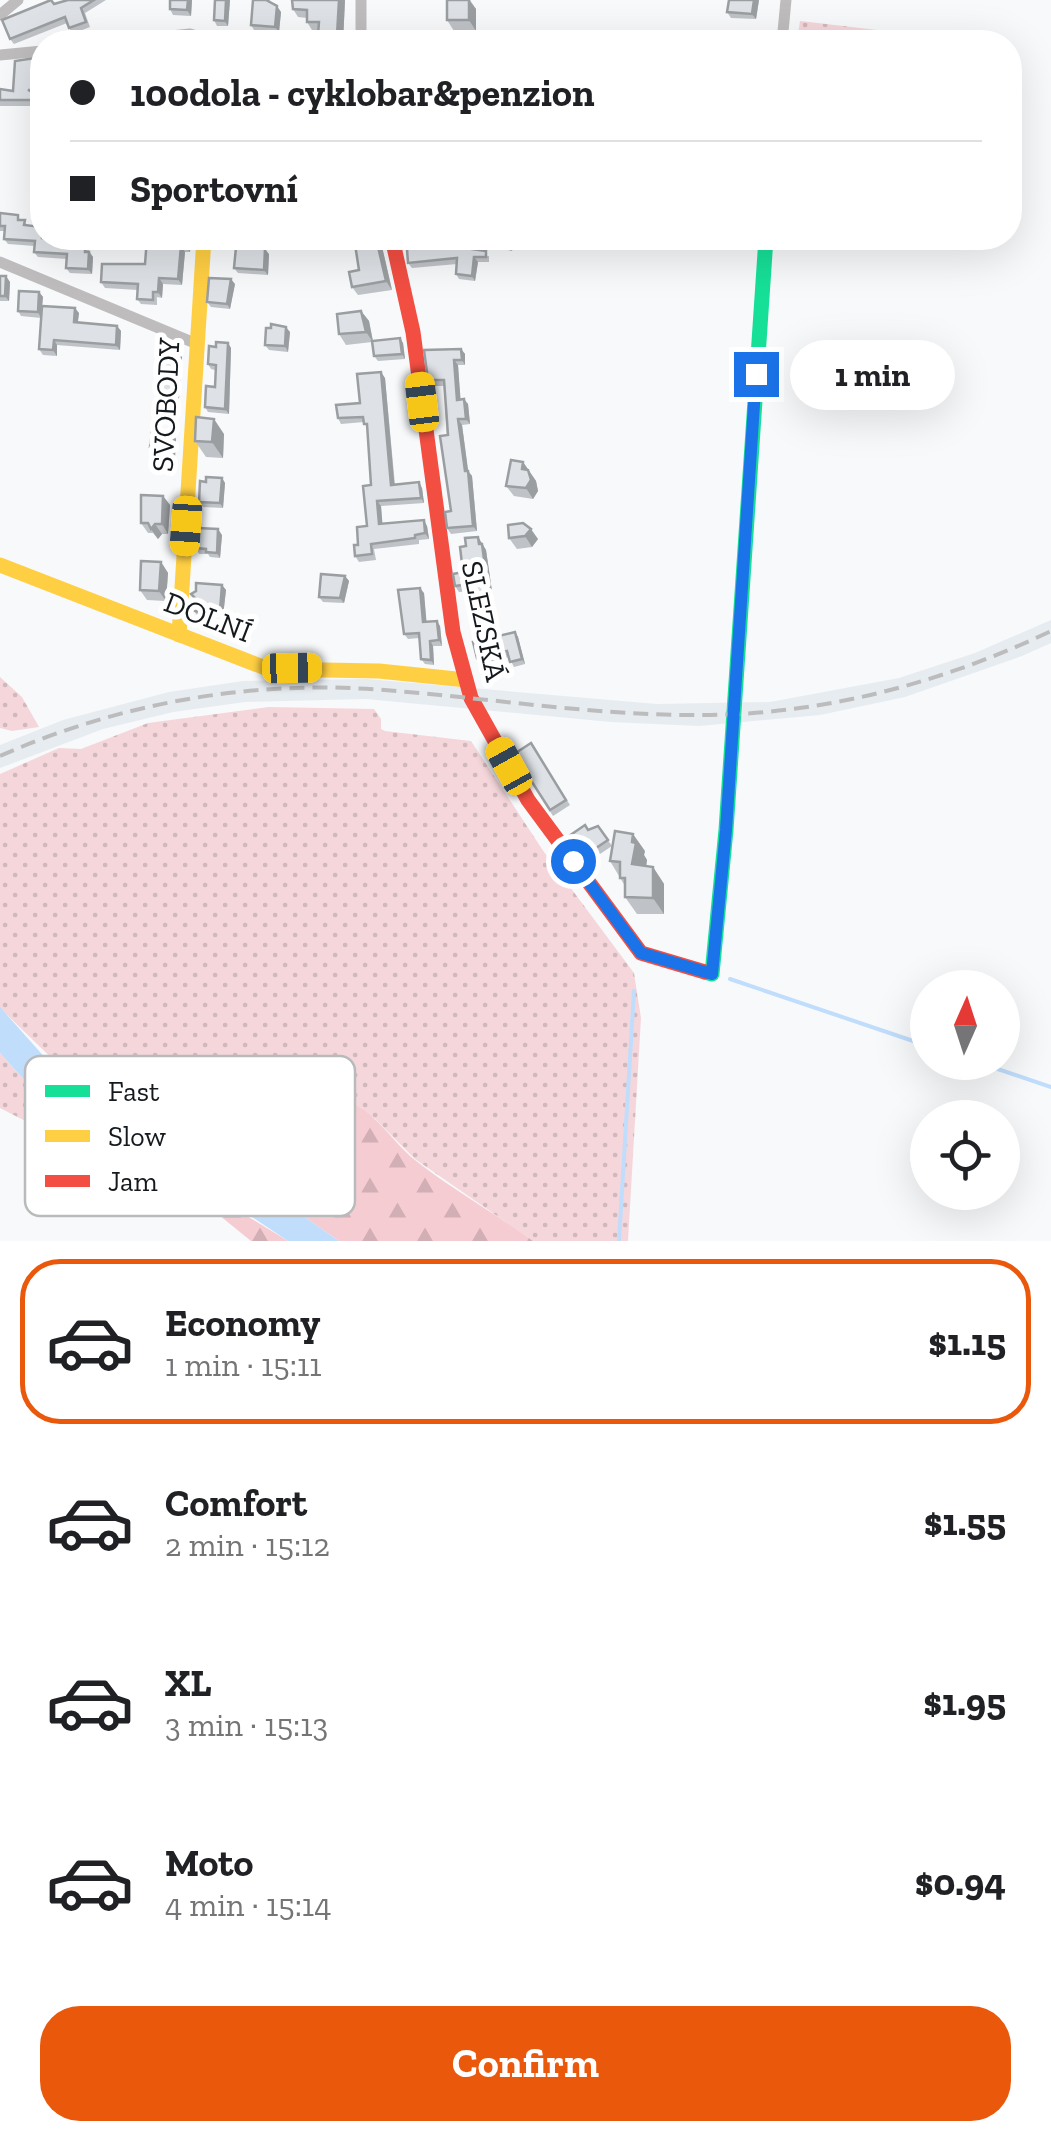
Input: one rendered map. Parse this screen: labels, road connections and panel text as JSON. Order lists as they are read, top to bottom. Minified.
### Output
{"streets":{"street":["SVOBODY","DOLNÍ","SLEZSKÁ"]},"crossings":[["SVOBODY","DOLNÍ"],["DOLNÍ","SLEZSKÁ"]],"legend":["Fast","Slow","Jam"],"north":"top","page":{"banner":["100dola - cyklobar&penzion","Sportovní"],"bubble":"1 min","list":[{"name":"Economy","note":"1 min · 15:11","value":"$1.15"},{"name":"Comfort","note":"2 min · 15:12","value":"$1.55"},{"name":"XL","note":"3 min · 15:13","value":"$1.95"},{"name":"Moto","note":"4 min · 15:14","value":"$0.94"}],"buttons":"Confirm"}}
